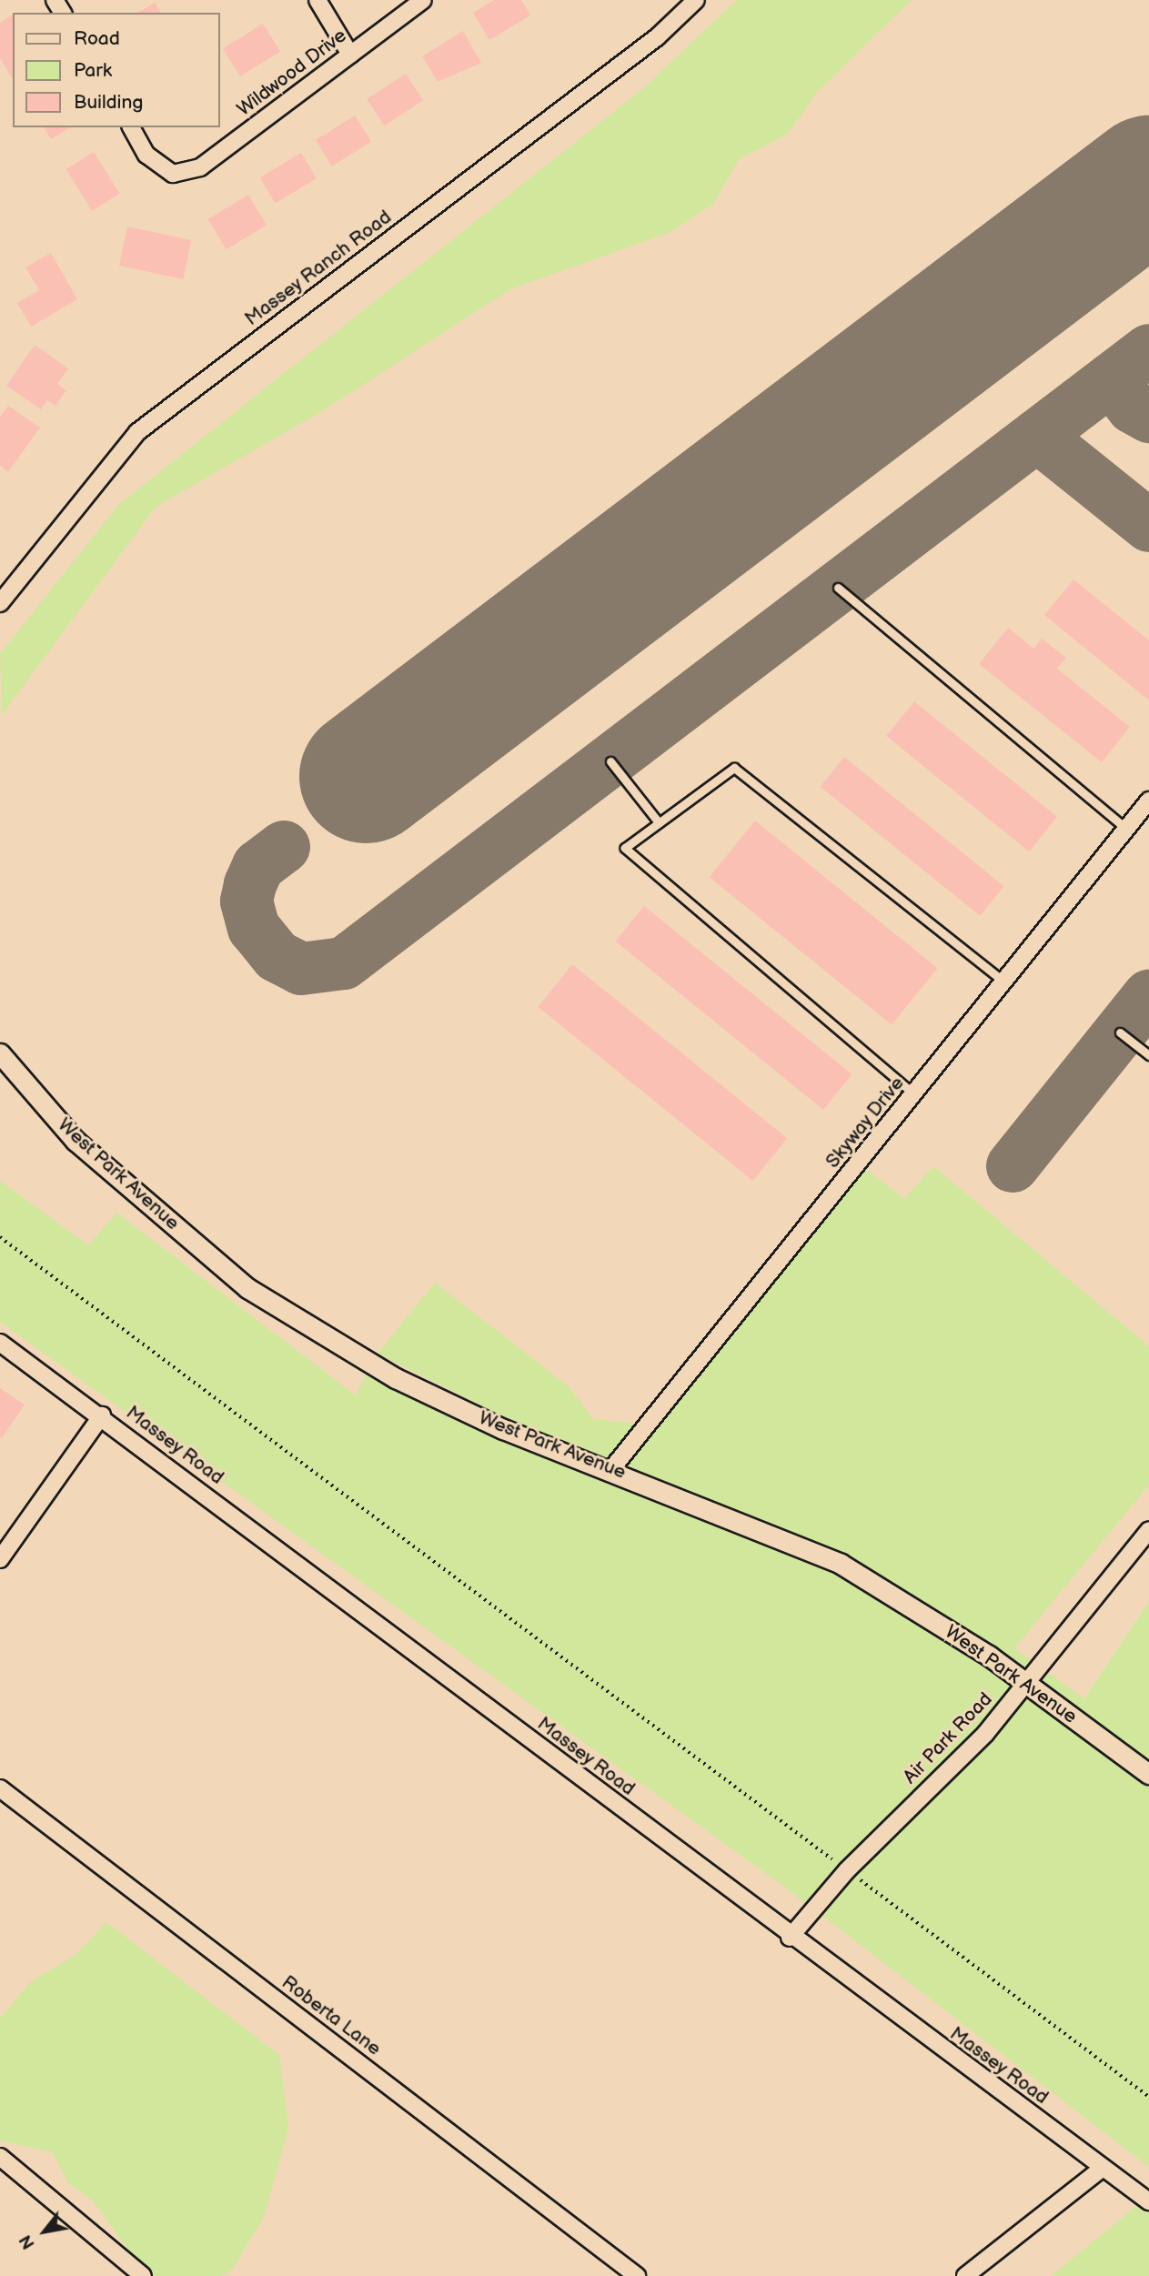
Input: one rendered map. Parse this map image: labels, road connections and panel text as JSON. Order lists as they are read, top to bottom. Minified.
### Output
{"streets":{"street":["Wildwood Drive","Massey Ranch Road","Skyway Drive","West Park Avenue","Massey Road","Air Park Road","Roberta Lane"]},"crossings":[["Skyway Drive","West Park Avenue"],["West Park Avenue","Air Park Road"],["Massey Road","Air Park Road"]],"legend":["Road","Park","Building"],"north":"bottom left"}
